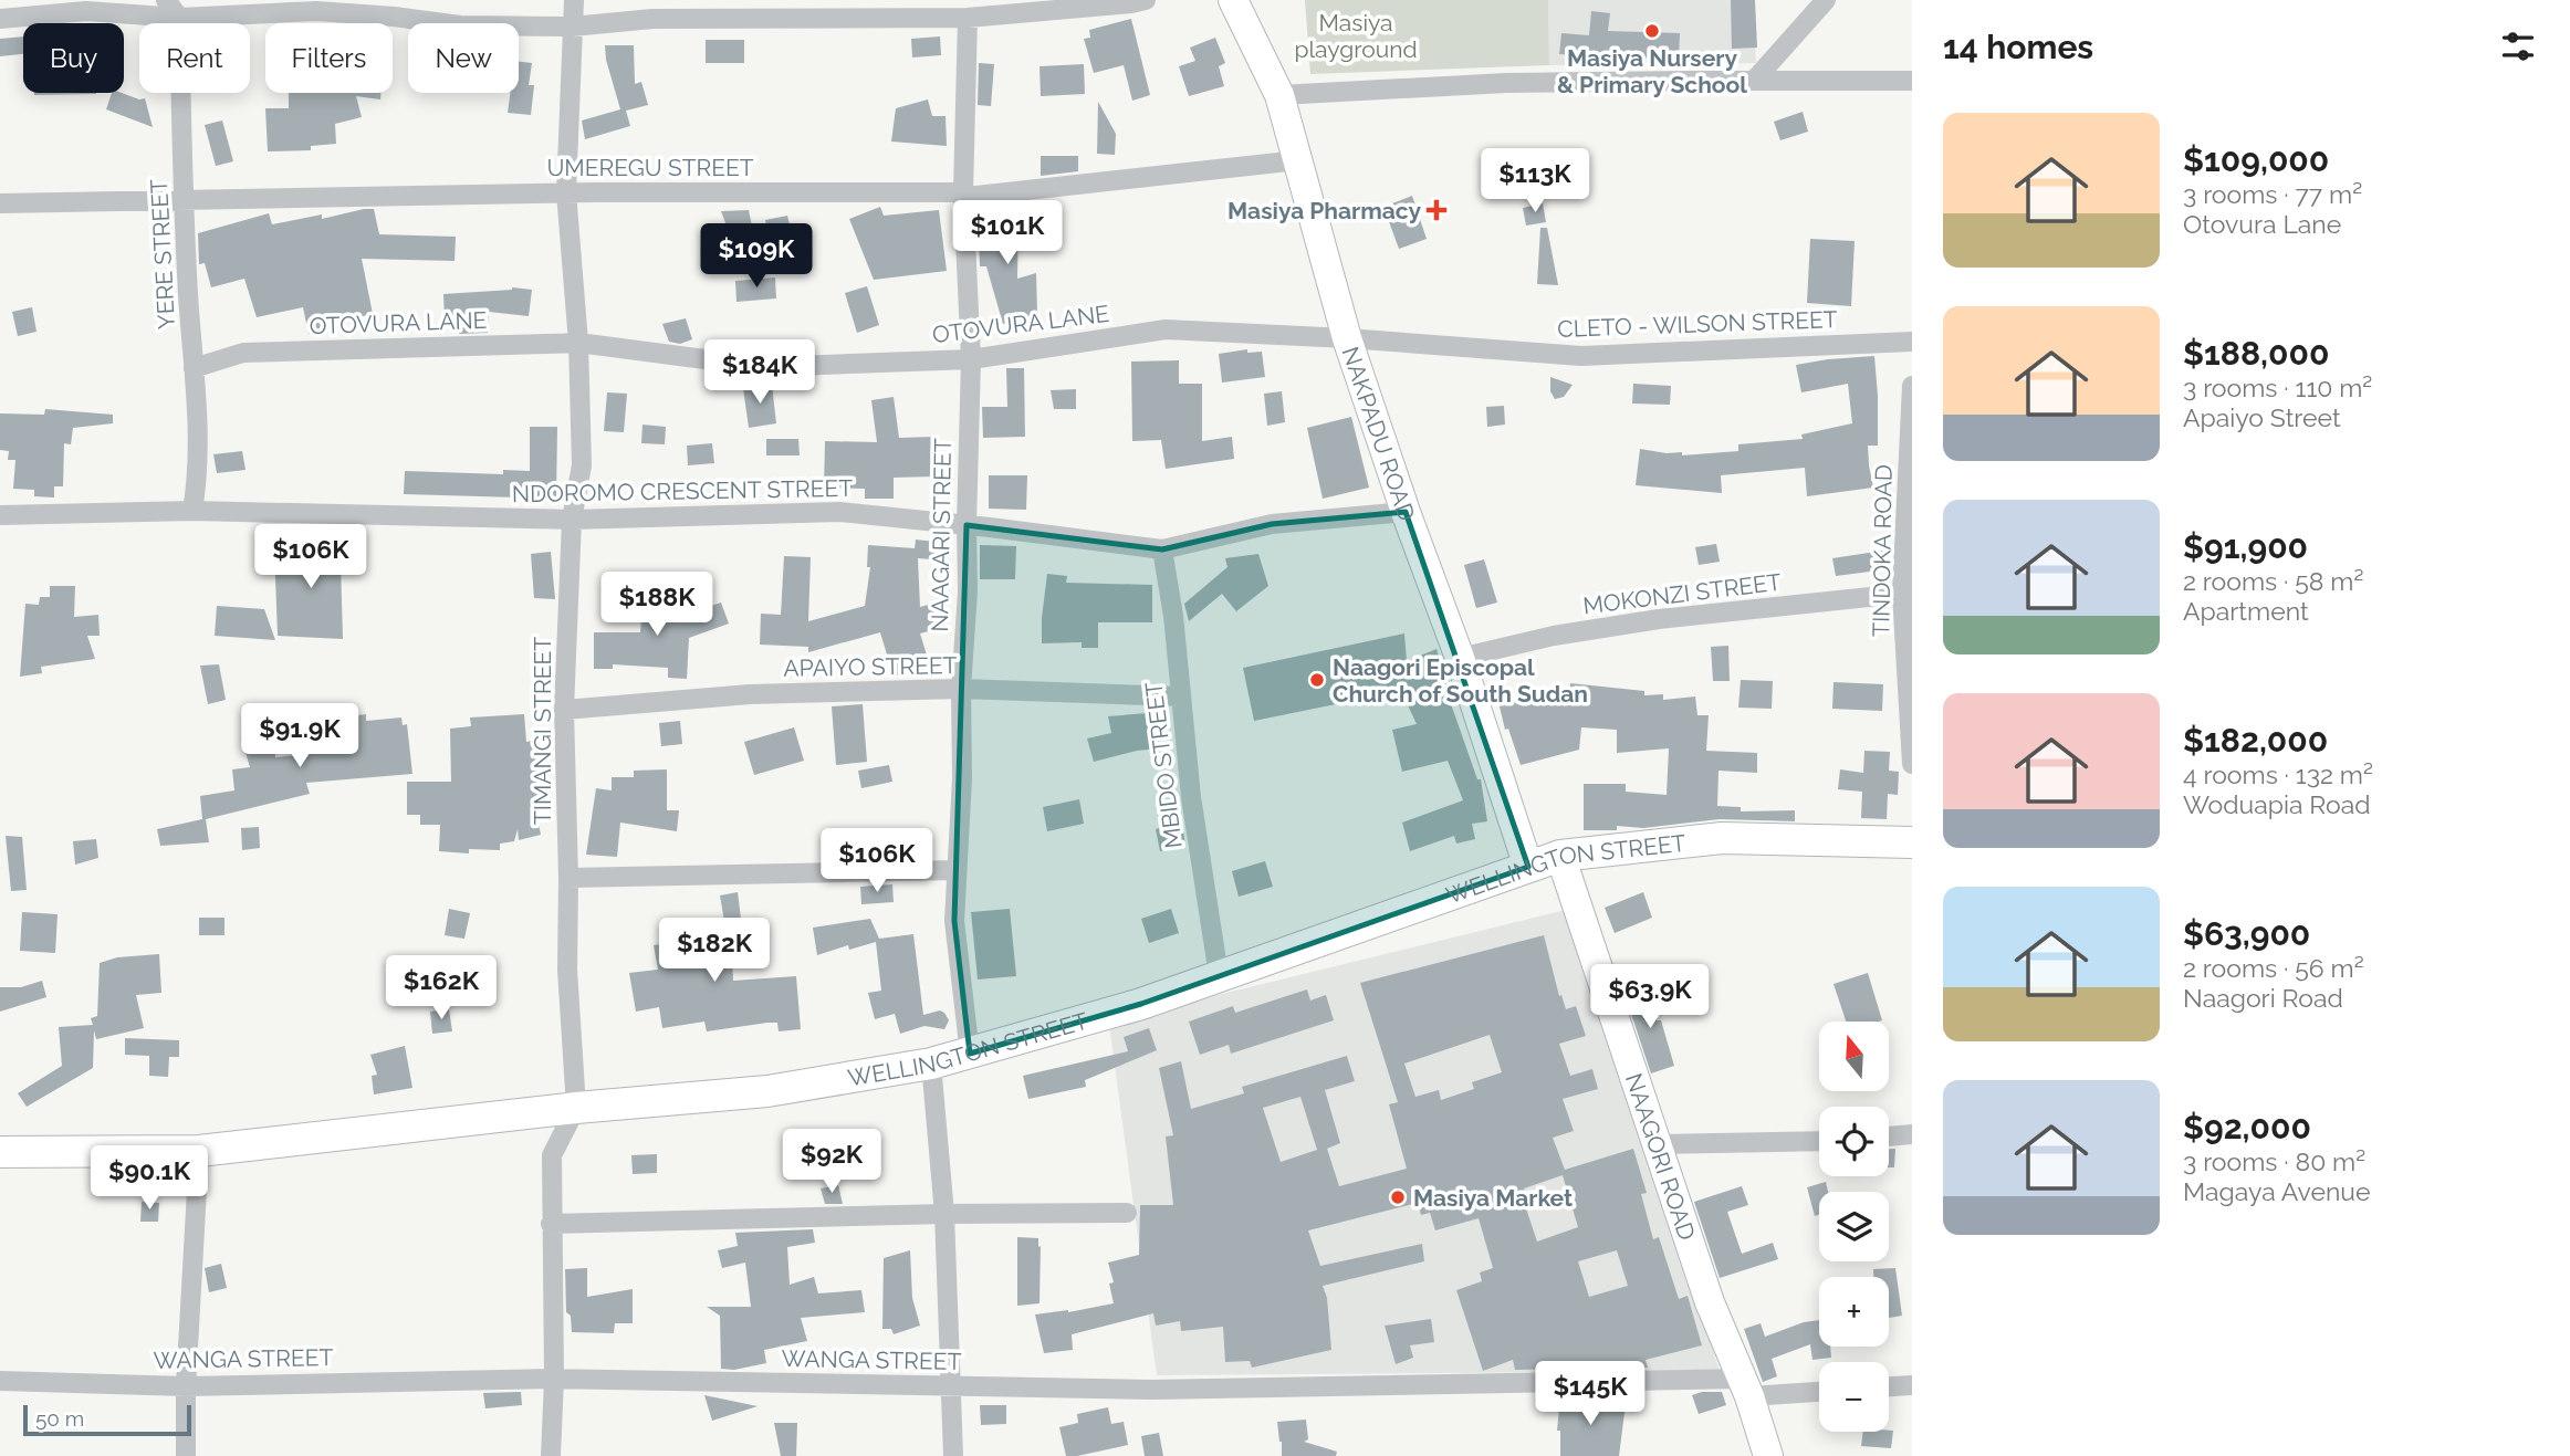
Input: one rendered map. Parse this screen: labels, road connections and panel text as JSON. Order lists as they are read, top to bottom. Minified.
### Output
{"streets":{"main road":["WELLINGTON STREET"],"street":["UMEREGU STREET","YERE STREET","OTOVURA LANE","CLETO - WILSON STREET","NAKPADU ROAD","NDOROMO CRESCENT STREET","NAAGARI STREET","TINDOKA ROAD","MOKONZI STREET","APAIYO STREET","TIMANGI STREET","MBIDO STREET","NAAGORI ROAD","WANGA STREET"]},"crossings":[["UMEREGU STREET","YERE STREET"],["UMEREGU STREET","NAKPADU ROAD"],["UMEREGU STREET","NAAGARI STREET"],["UMEREGU STREET","TIMANGI STREET"],["YERE STREET","OTOVURA LANE"],["YERE STREET","NDOROMO CRESCENT STREET"],["OTOVURA LANE","CLETO - WILSON STREET"],["OTOVURA LANE","NAKPADU ROAD"],["OTOVURA LANE","NAAGARI STREET"],["OTOVURA LANE","TIMANGI STREET"],["CLETO - WILSON STREET","NAKPADU ROAD"],["NAKPADU ROAD","NDOROMO CRESCENT STREET"],["NAKPADU ROAD","MOKONZI STREET"],["NAKPADU ROAD","WELLINGTON STREET"],["NDOROMO CRESCENT STREET","NAAGARI STREET"],["NDOROMO CRESCENT STREET","TIMANGI STREET"],["NDOROMO CRESCENT STREET","MBIDO STREET"],["NAAGARI STREET","APAIYO STREET"],["NAAGARI STREET","WELLINGTON STREET"],["TINDOKA ROAD","MOKONZI STREET"],["APAIYO STREET","TIMANGI STREET"],["APAIYO STREET","MBIDO STREET"],["TIMANGI STREET","WELLINGTON STREET"],["MBIDO STREET","WELLINGTON STREET"],["WELLINGTON STREET","NAAGORI ROAD"],["NAAGORI ROAD","WANGA STREET"]],"parks":["Masiya playground"],"places":{"other":["Masiya Nursery & Primary School","Naagori Episcopal Church of South Sudan","Masiya Market"],"health":["Masiya Pharmacy"]},"scale_bar":"50 m","north":"top","page":{"heading":"14 homes","chip":["Buy","Rent","Filters","New"],"list":[{"name":"$109,000","note":"3 rooms · 77 m² · Otovura Lane"},{"name":"$188,000","note":"3 rooms · 110 m² · Apaiyo Street"},{"name":"$91,900","note":"2 rooms · 58 m² · Apartment"},{"name":"$182,000","note":"4 rooms · 132 m² · Woduapia Road"},{"name":"$63,900","note":"2 rooms · 56 m² · Naagori Road"},{"name":"$92,000","note":"3 rooms · 80 m² · Magaya Avenue"}],"price":["$113K","$101K","$109K","$184K","$106K","$188K","$91.9K","$106K","$182K","$162K","$63.9K","$92K","$90.1K","$145K"],"map_buttons":["+","−"],"scale":"50 m"}}
